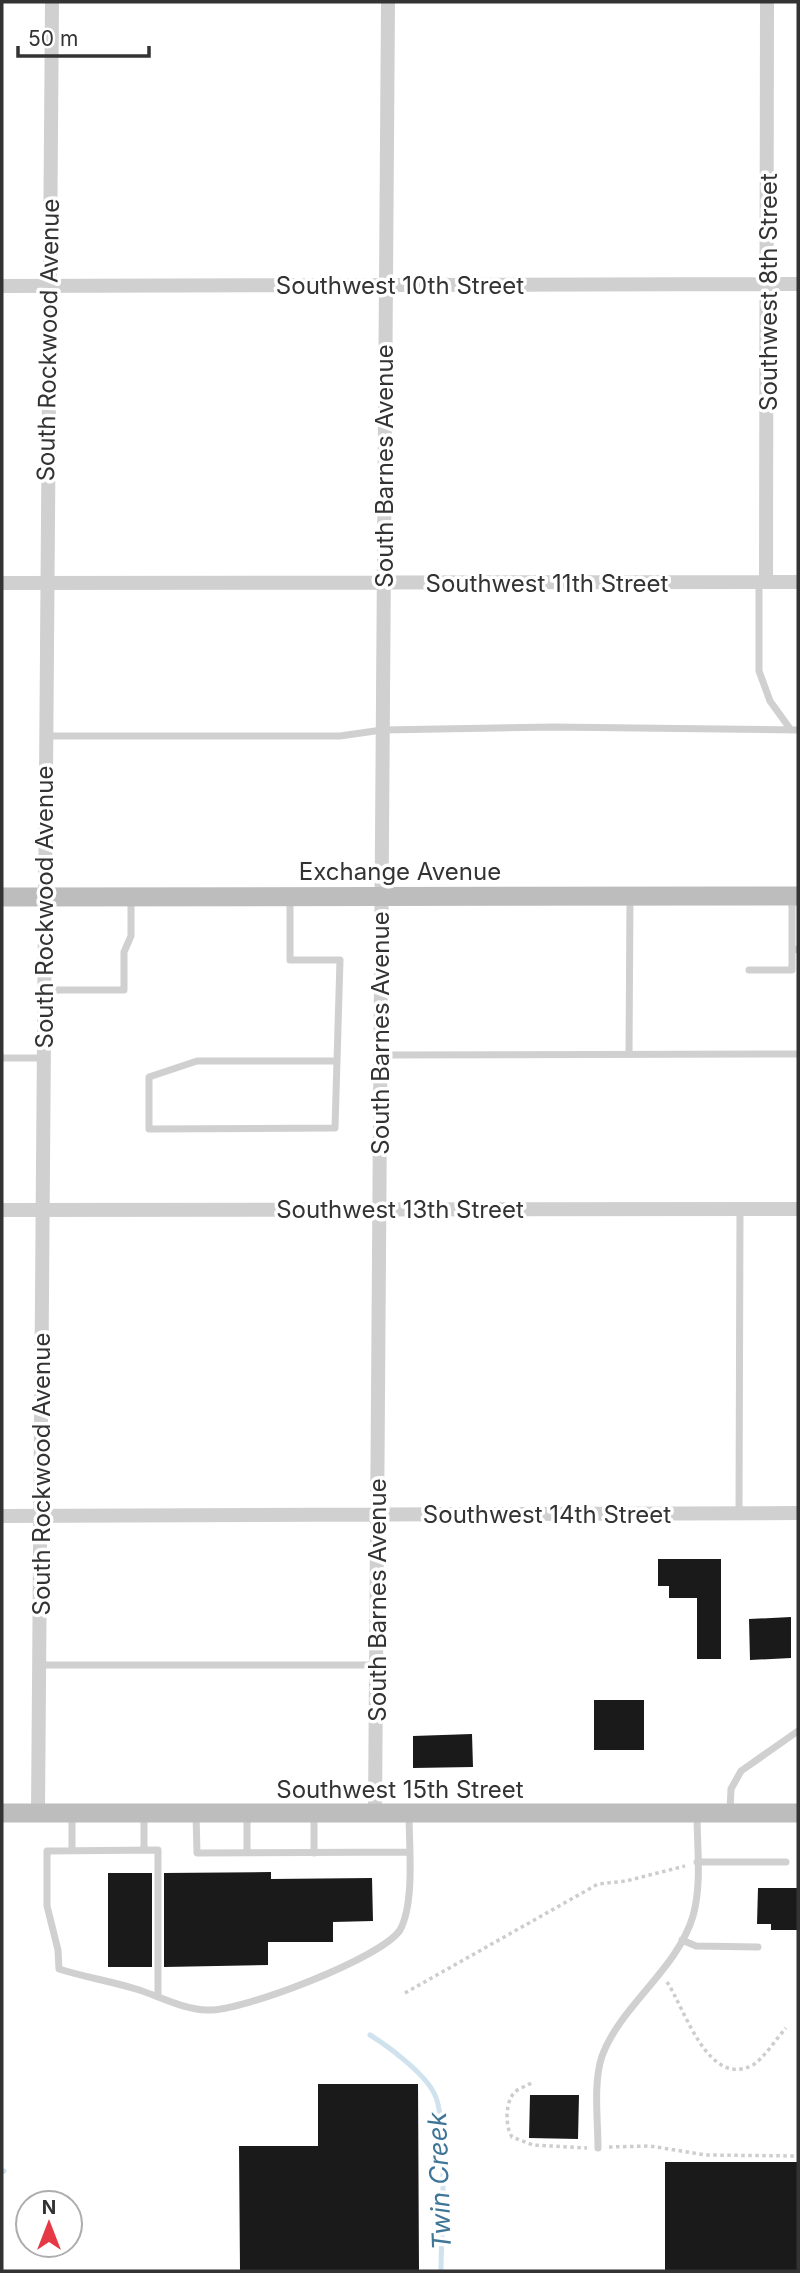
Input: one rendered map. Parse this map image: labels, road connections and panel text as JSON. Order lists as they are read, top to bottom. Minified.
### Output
{"streets":{"main road":["Exchange Avenue","Southwest 15th Street"],"street":["Southwest 10th Street","Southwest 8th Street","South Rockwood Avenue","South Barnes Avenue","Southwest 11th Street","Southwest 13th Street","Southwest 14th Street"]},"crossings":[["Southwest 10th Street","Southwest 8th Street"],["Southwest 10th Street","South Rockwood Avenue"],["Southwest 10th Street","South Barnes Avenue"],["Southwest 8th Street","Southwest 11th Street"],["South Rockwood Avenue","Southwest 11th Street"],["South Rockwood Avenue","Exchange Avenue"],["South Rockwood Avenue","Southwest 13th Street"],["South Rockwood Avenue","Southwest 14th Street"],["South Rockwood Avenue","Southwest 15th Street"],["South Barnes Avenue","Southwest 11th Street"],["South Barnes Avenue","Exchange Avenue"],["South Barnes Avenue","Southwest 13th Street"],["South Barnes Avenue","Southwest 14th Street"],["South Barnes Avenue","Southwest 15th Street"]],"water":["Twin Creek"],"scale_bar":"50 m","north":"top"}
